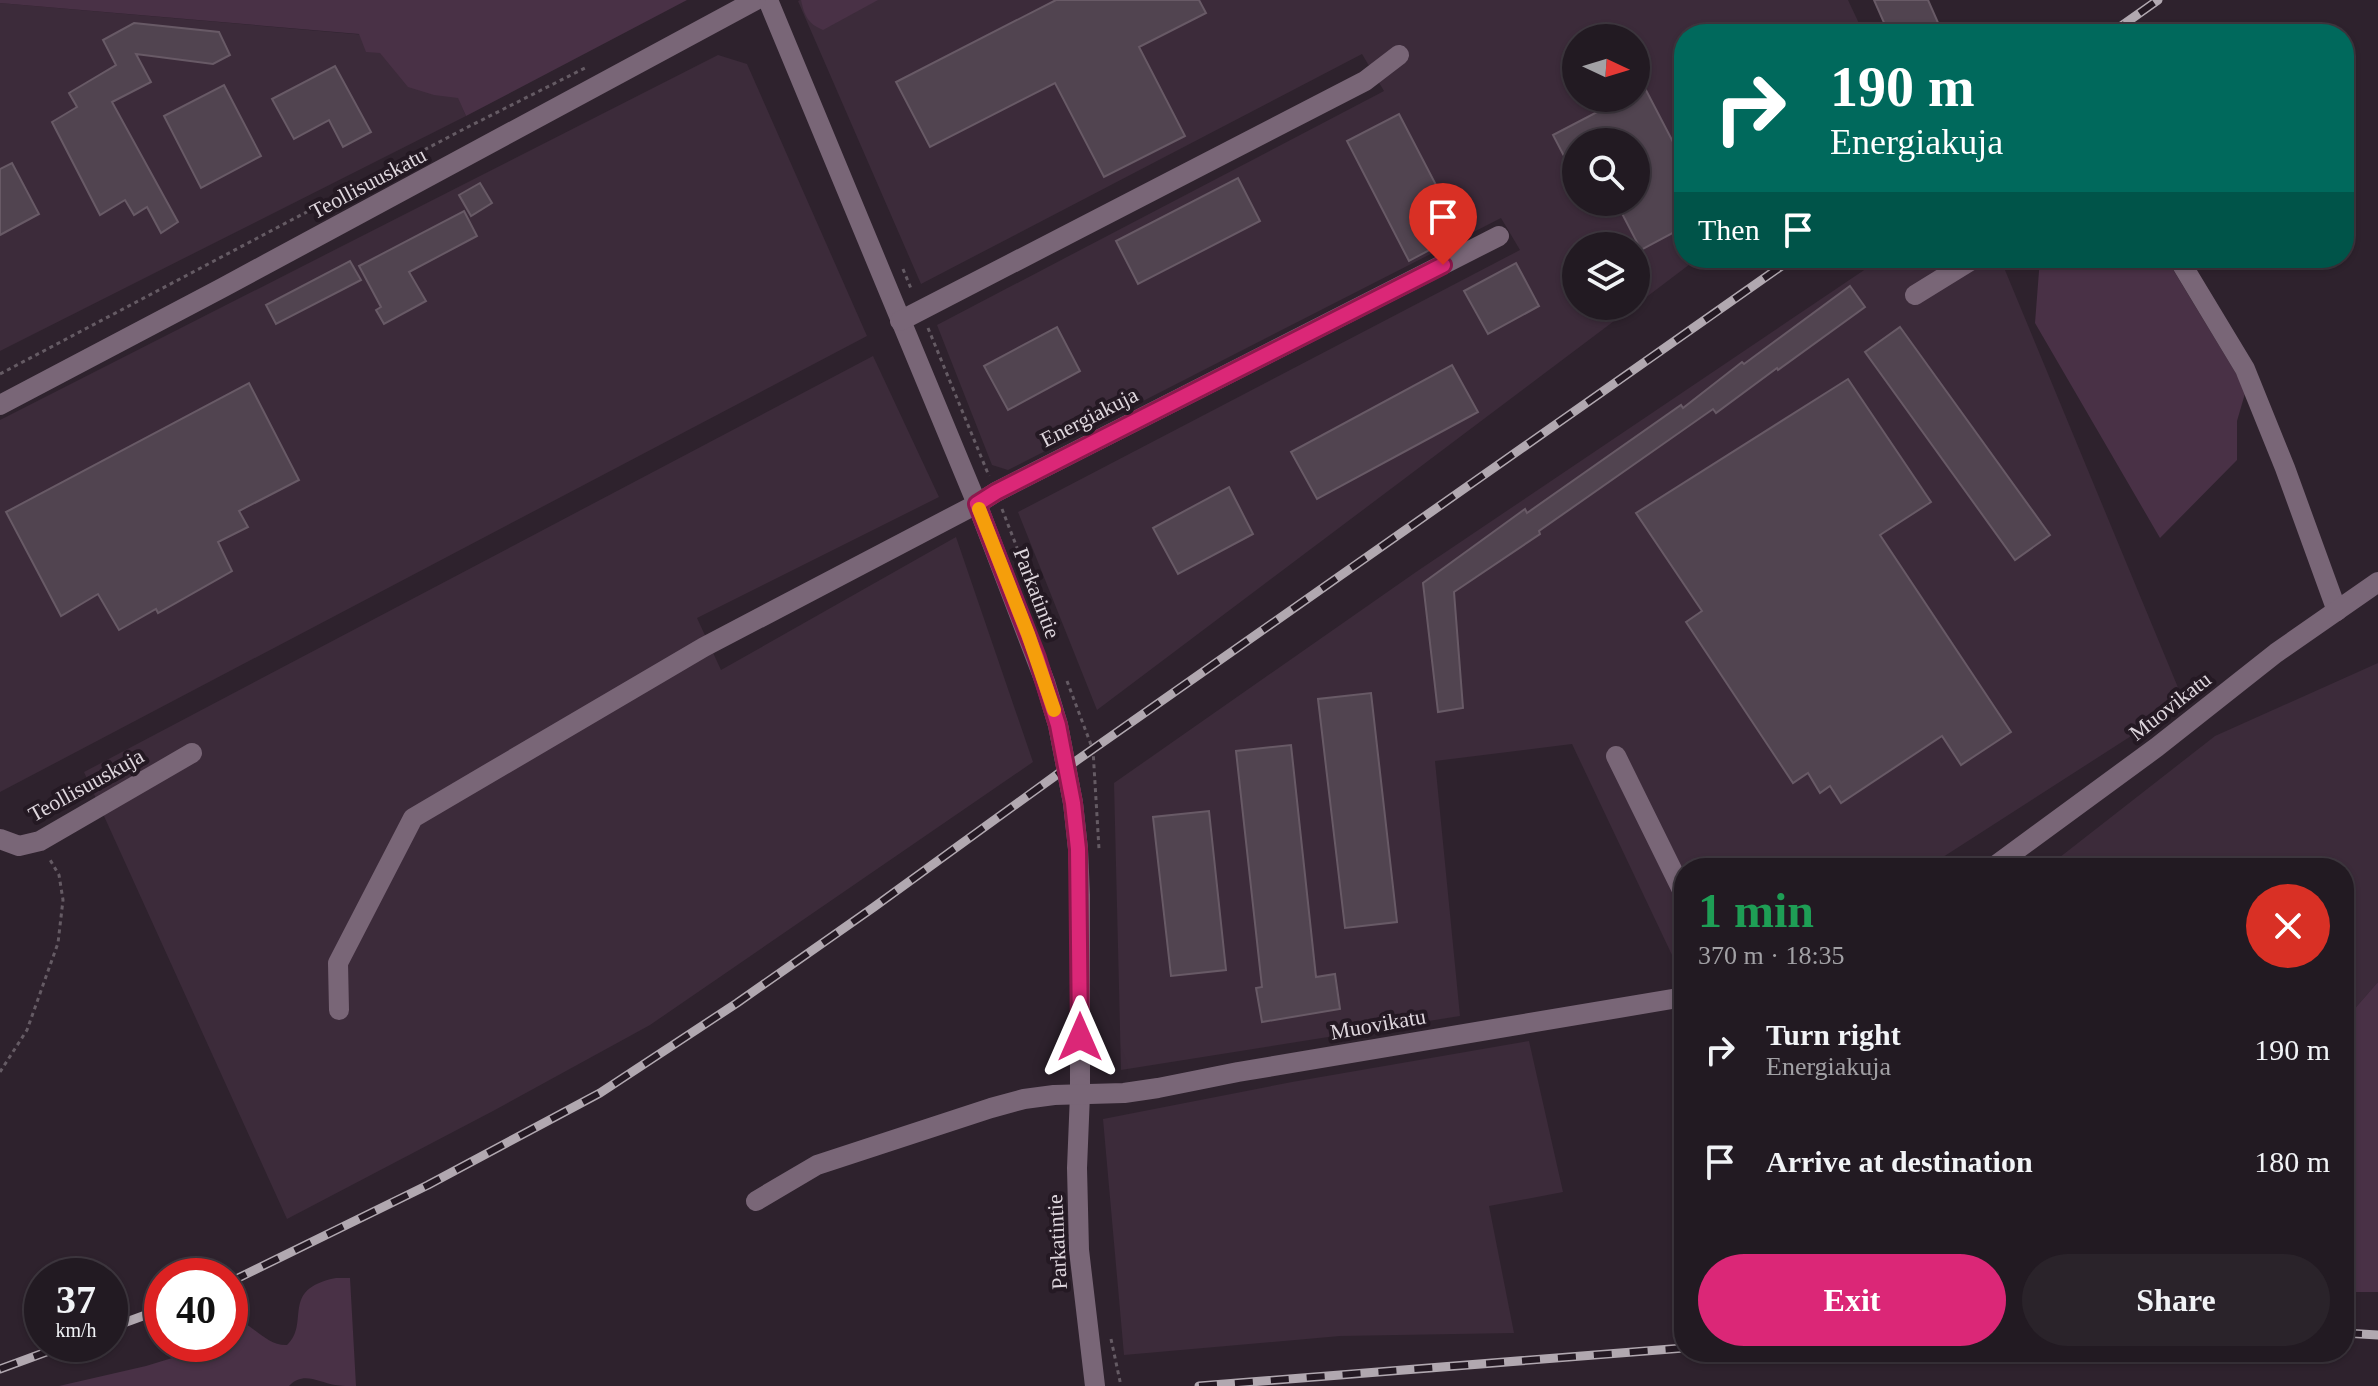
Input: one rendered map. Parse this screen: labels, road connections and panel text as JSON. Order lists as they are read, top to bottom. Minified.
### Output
{"streets":{"street":["Teollisuuskatu","Energiakuja","Parkatintie","Muovikatu","Teollisuuskuja"]},"crossings":[["Energiakuja","Parkatintie"],["Parkatintie","Muovikatu"]],"north":"right","page":{"turn":["190 m","Energiakuja"],"then":"Then","heading":["1 min","370 m · 18:35"],"list":[{"name":"Turn right","note":"Energiakuja","value":"190 m"},{"name":"Arrive at destination","value":"180 m"}],"buttons":["Exit","Share"],"speed":"37 km/h","limit":"40"}}
